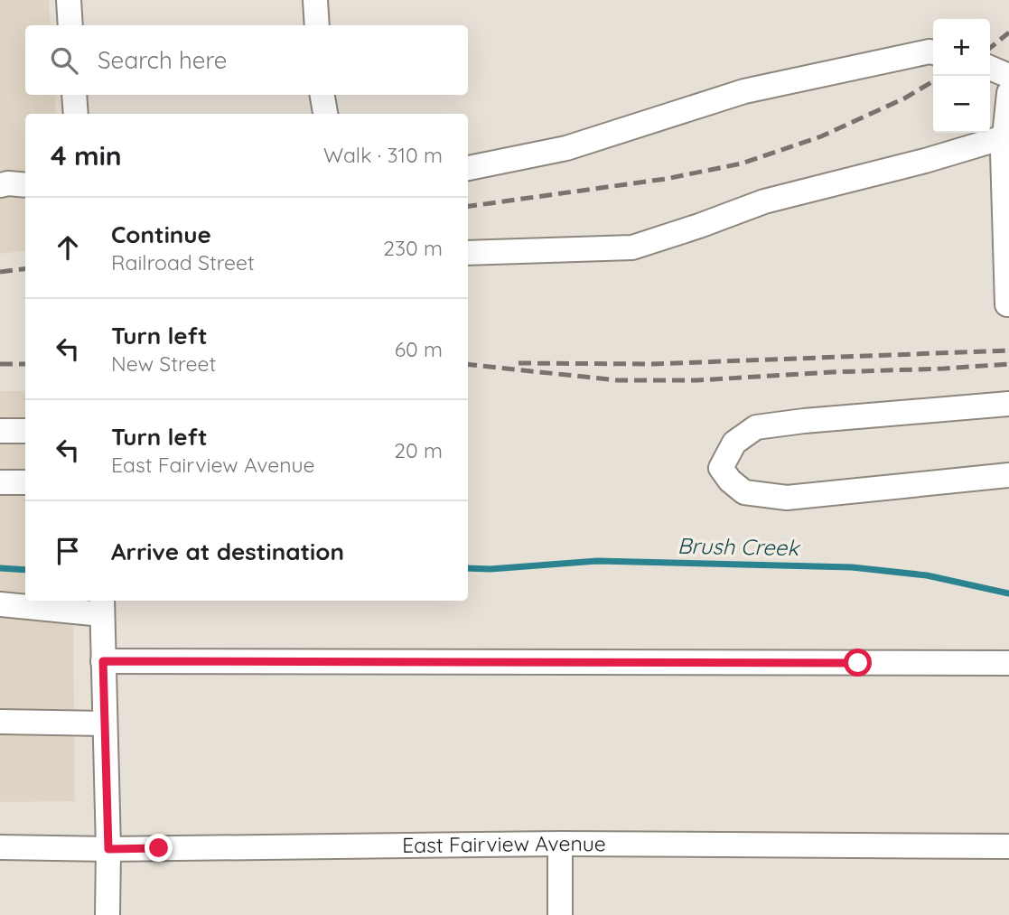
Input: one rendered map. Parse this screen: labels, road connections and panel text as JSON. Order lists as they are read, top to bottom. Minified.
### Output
{"streets":{"street":["East Fairview Avenue"]},"water":["Brush Creek"],"page":{"map_buttons":["+","−"],"search":"Search here","heading":["4 min","Walk · 310 m"],"list":[["Continue","Railroad Street","230 m"],["Turn left","New Street","60 m"],["Turn left","East Fairview Avenue","20 m"],"Arrive at destination"]}}
